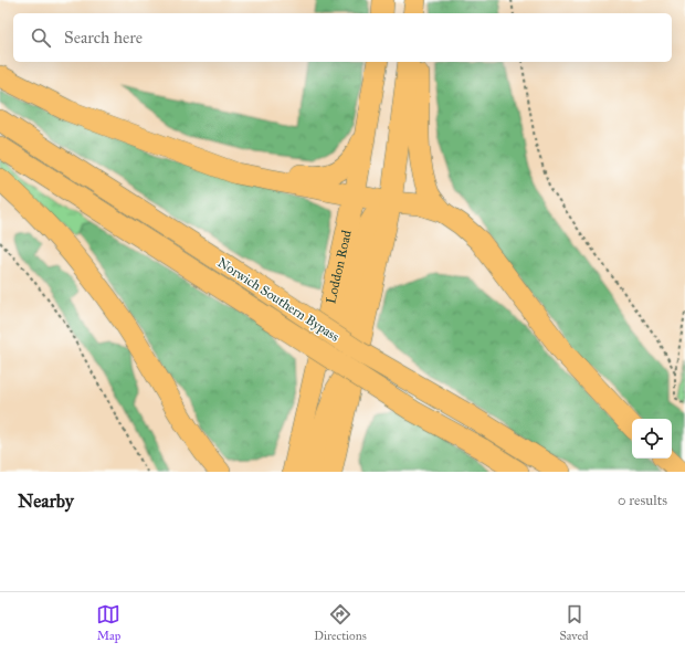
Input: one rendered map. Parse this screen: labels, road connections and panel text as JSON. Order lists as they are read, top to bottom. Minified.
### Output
{"streets":{"highway":["Loddon Road","Norwich Southern Bypass"]},"page":{"search":"Search here","heading":["Nearby","0 results"],"nav":["Map","Directions","Saved"]}}
